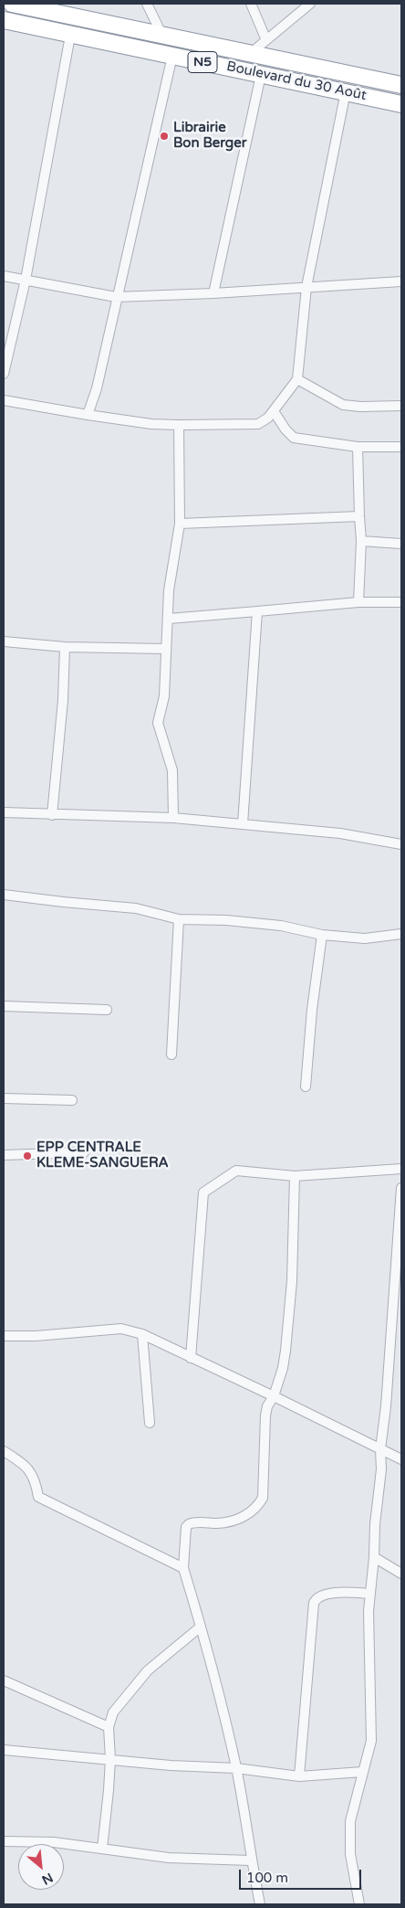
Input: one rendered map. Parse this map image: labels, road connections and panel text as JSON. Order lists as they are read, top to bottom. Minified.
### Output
{"streets":{"highway":["N5","Boulevard du 30 Août"]},"places":["Librairie Bon Berger","EPP CENTRALE KLEME-SANGUERA"],"scale_bar":"100 m","north":"bottom right"}
